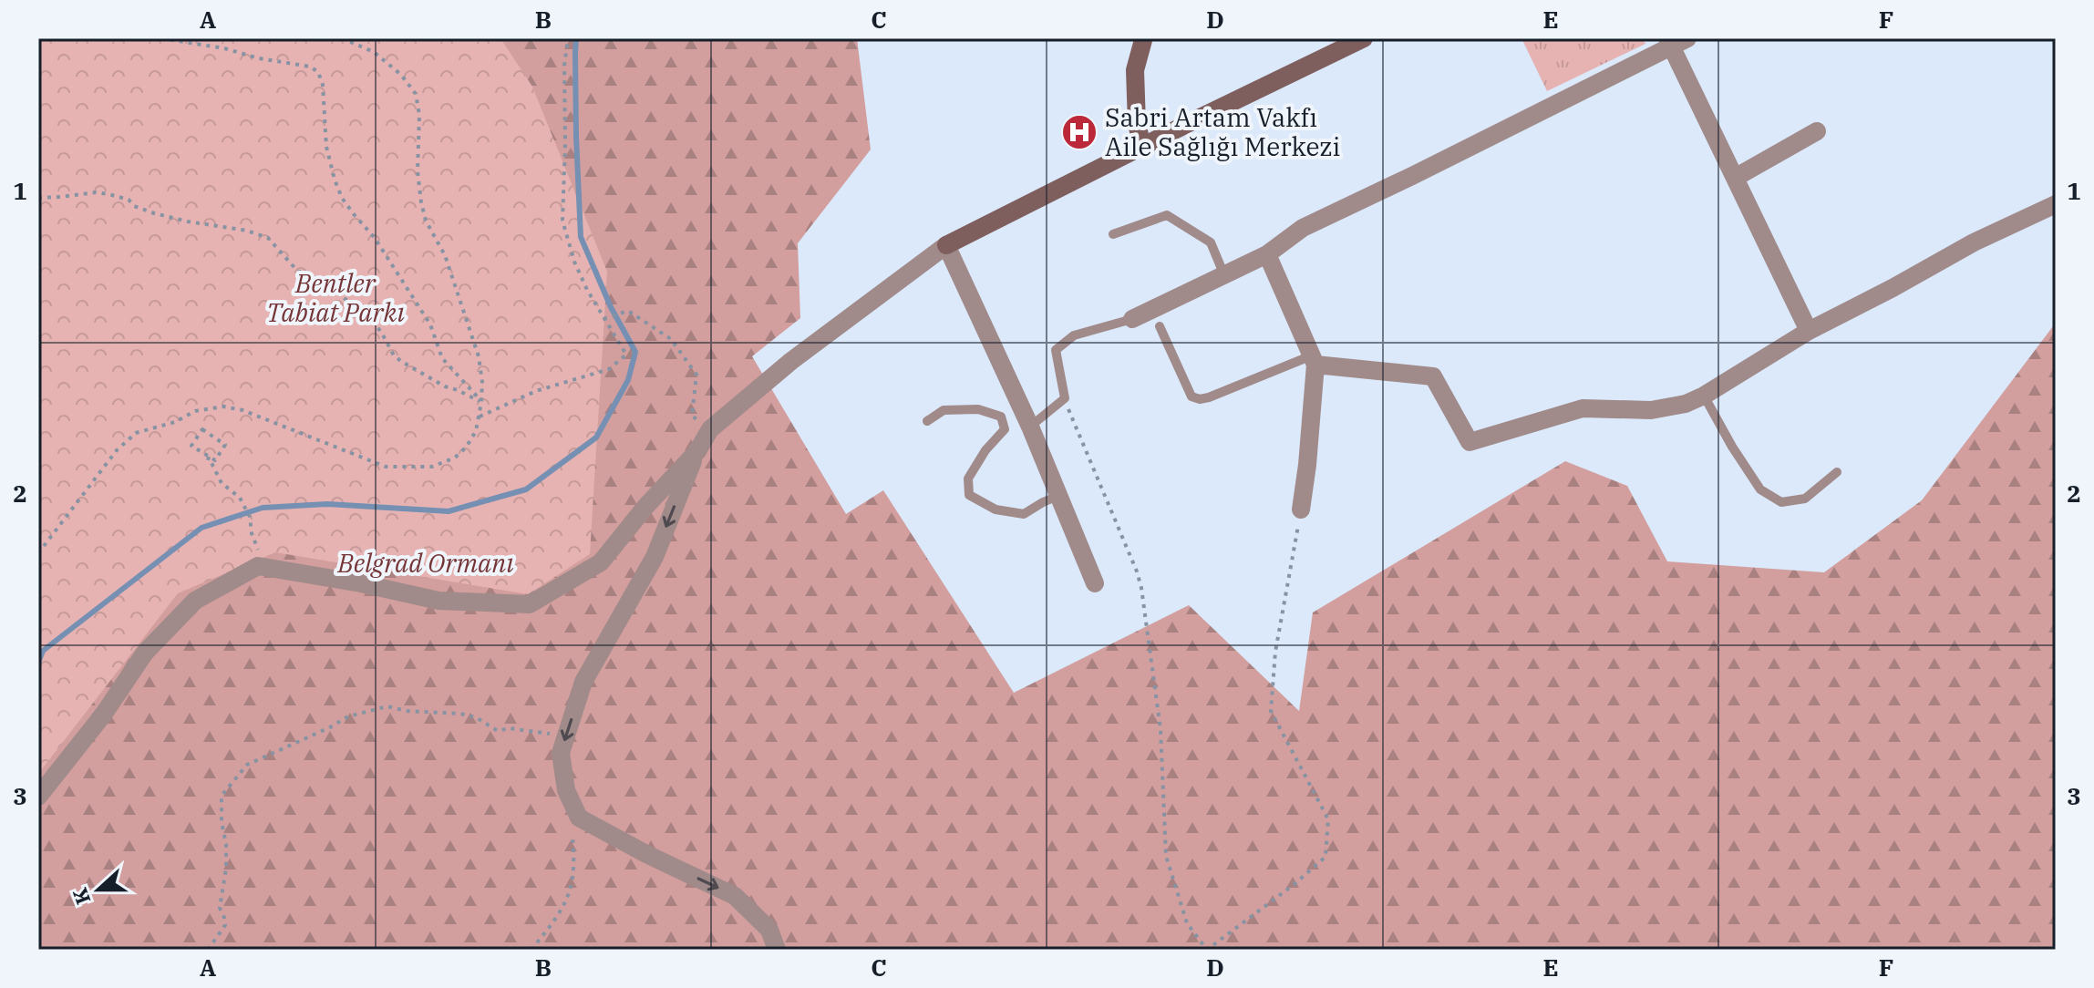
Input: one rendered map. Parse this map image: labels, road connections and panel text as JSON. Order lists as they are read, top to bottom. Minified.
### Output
{"parks":["Bentler Tabiat Parkı","Belgrad Ormanı"],"places":{"hospital":["Sabri Artam Vakfı Aile Sağlığı Merkezi"]},"north":"left","grid":{"columns":["A","B","C","D","E","F"],"rows":["1","2","3"]}}
